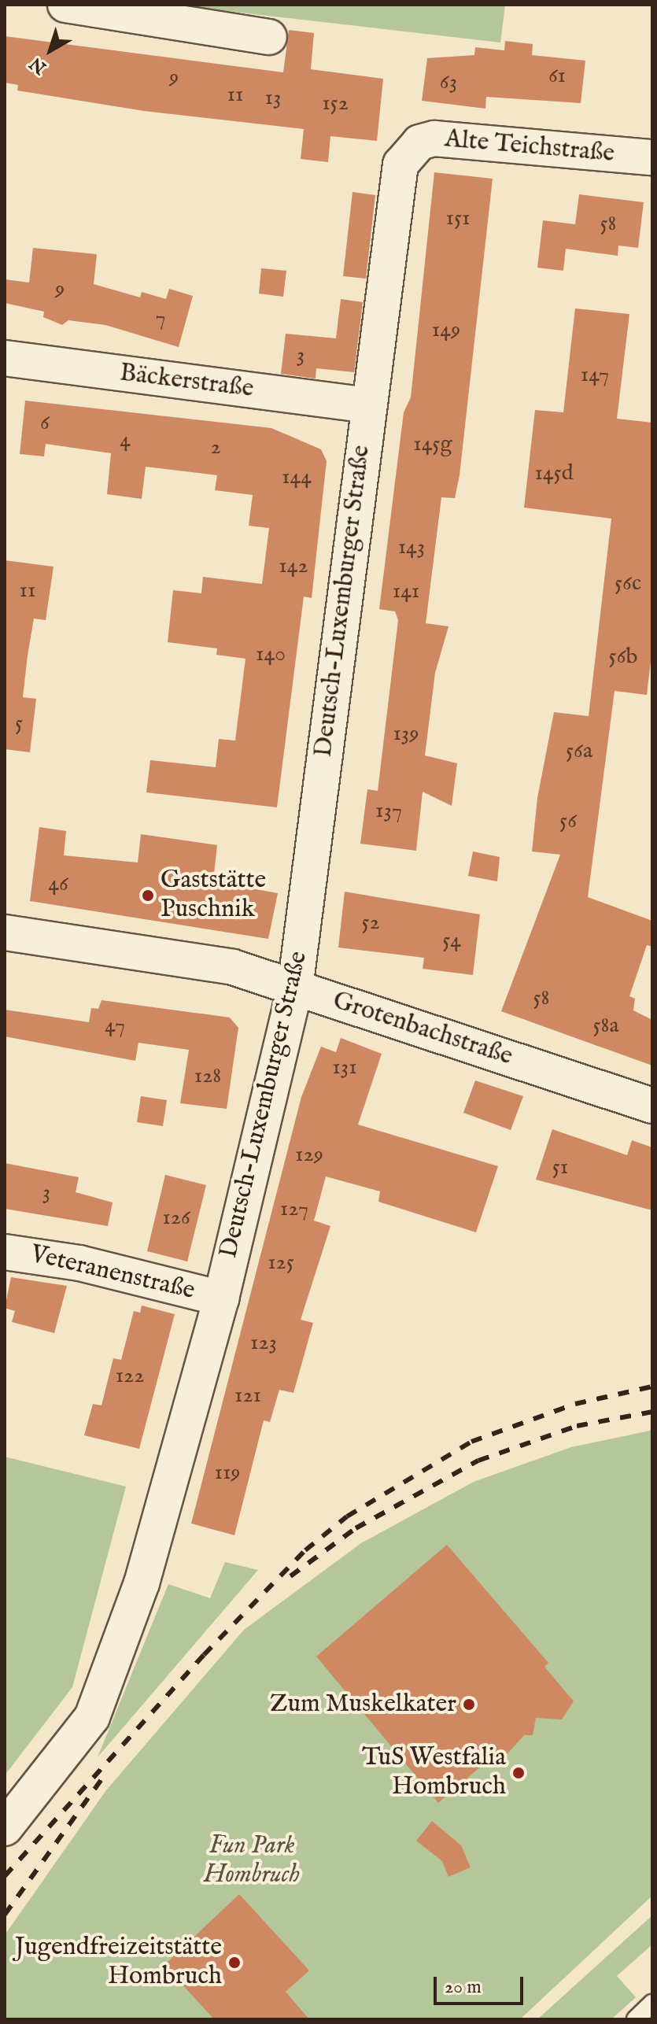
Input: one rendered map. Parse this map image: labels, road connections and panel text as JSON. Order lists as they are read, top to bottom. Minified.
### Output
{"streets":{"street":["Alte Teichstraße","Bäckerstraße","Deutsch-Luxemburger Straße","Grotenbachstraße","Veteranenstraße"]},"crossings":[["Alte Teichstraße","Deutsch-Luxemburger Straße"],["Bäckerstraße","Deutsch-Luxemburger Straße"],["Deutsch-Luxemburger Straße","Grotenbachstraße"],["Deutsch-Luxemburger Straße","Veteranenstraße"]],"parks":["Fun Park Hombruch"],"places":["Gaststätte Puschnik","Zum Muskelkater","TuS Westfalia Hombruch","Jugendfreizeitstätte Hombruch"],"house_numbers":["61","9","63","11","13","152","151","58","9","7","149","3","147","6","4","145g","2","145d","144","143","142","56c","11","141","140","56b","5","139","56a","137","56","46","52","54","58","47","58a","131","128","129","51","3","127","126","125","123","122","121","119"],"scale_bar":"20 m","north":"bottom left"}
